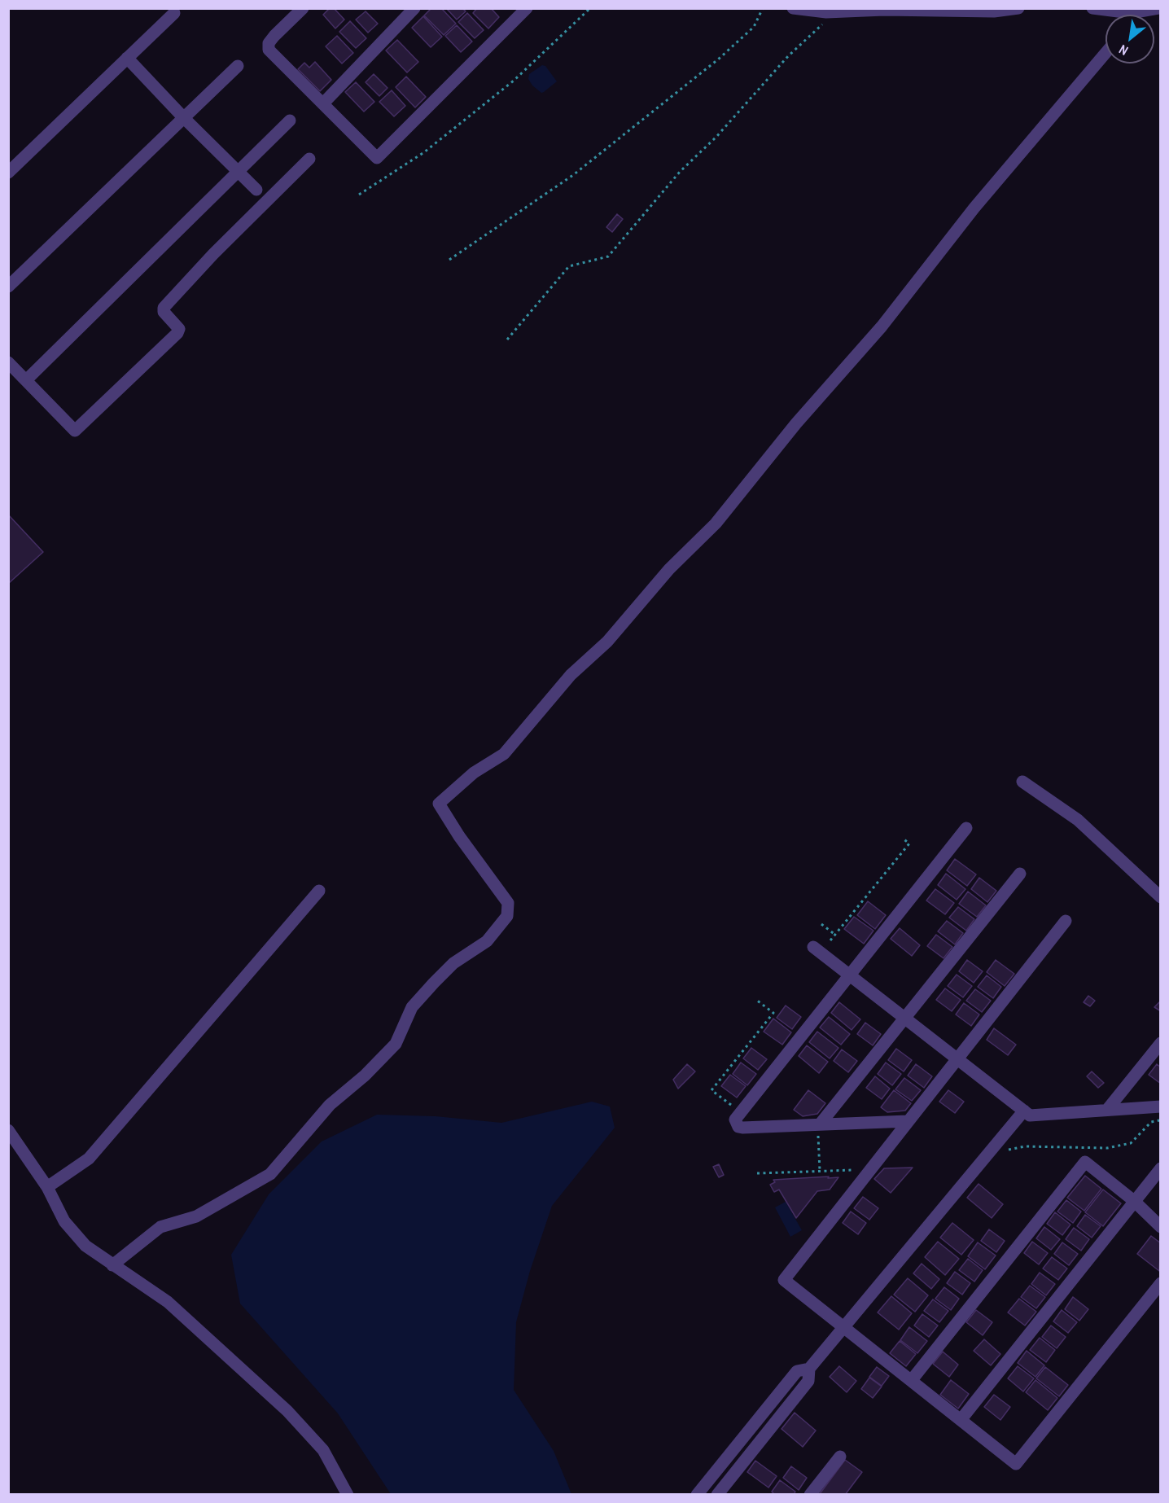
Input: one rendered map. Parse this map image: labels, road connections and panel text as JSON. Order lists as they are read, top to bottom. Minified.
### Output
{"north":"bottom left"}
